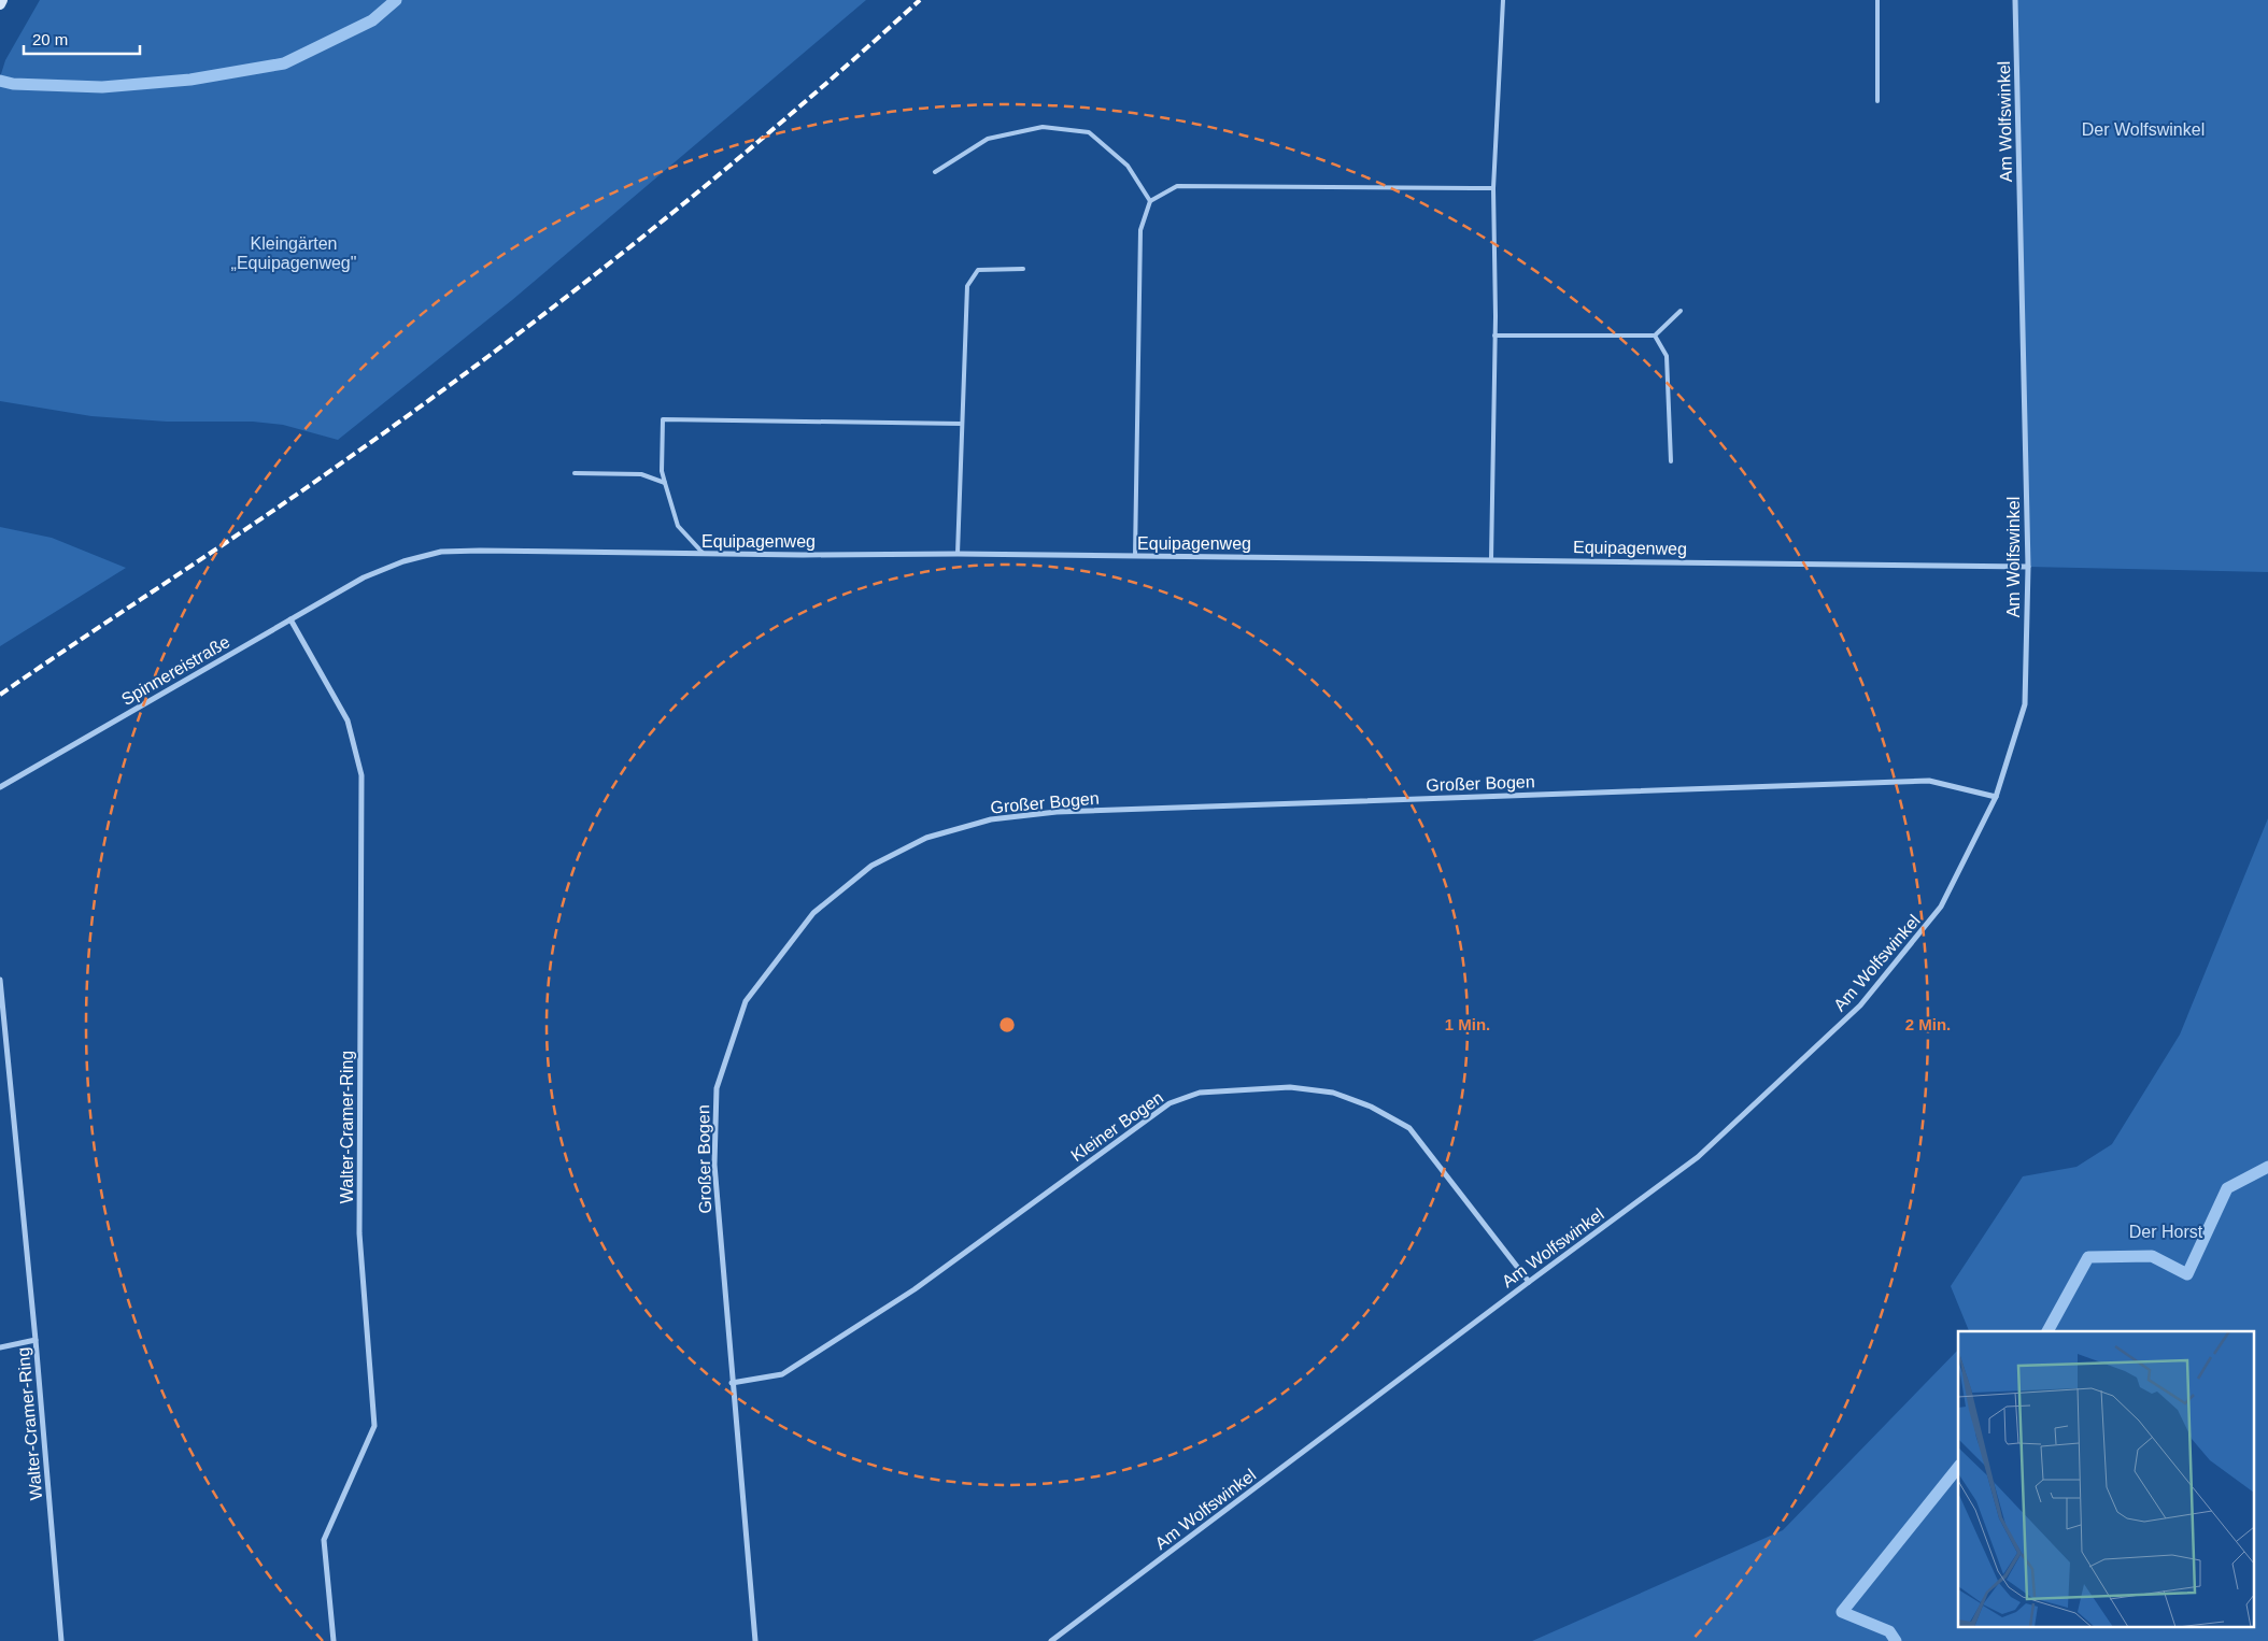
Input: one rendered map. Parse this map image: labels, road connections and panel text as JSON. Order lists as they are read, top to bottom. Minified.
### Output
{"streets":{"street":["Am Wolfswinkel","Equipagenweg","Spinnereistraße","Großer Bogen","Kleiner Bogen","Walter-Cramer-Ring"]},"crossings":[["Am Wolfswinkel","Equipagenweg"],["Am Wolfswinkel","Großer Bogen"],["Am Wolfswinkel","Kleiner Bogen"],["Equipagenweg","Spinnereistraße"],["Spinnereistraße","Walter-Cramer-Ring"],["Großer Bogen","Kleiner Bogen"]],"parks":["Der Wolfswinkel","Kleingärten „Equipagenweg\"","Der Horst"],"scale_bar":"20 m","rings":["1 Min.","2 Min."]}
